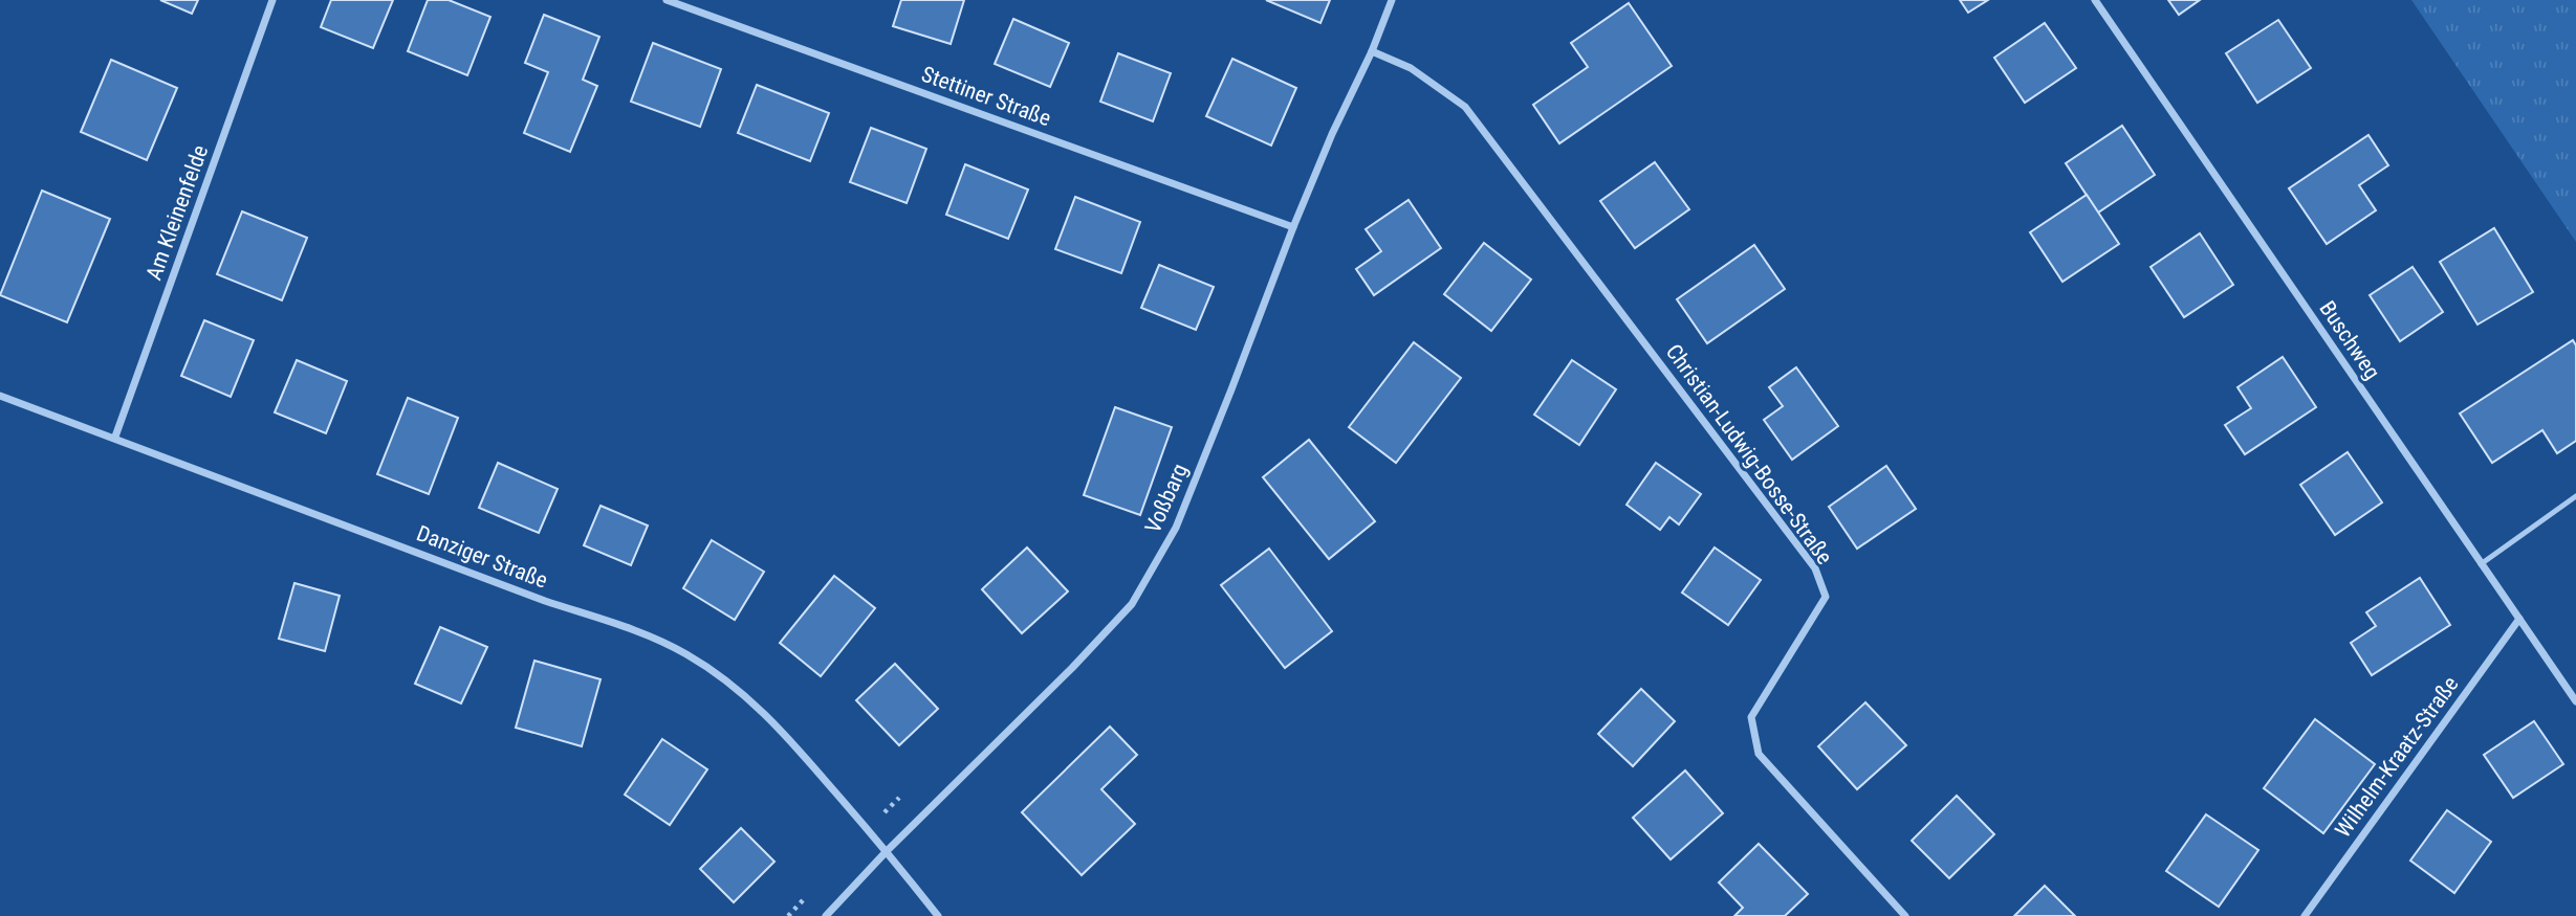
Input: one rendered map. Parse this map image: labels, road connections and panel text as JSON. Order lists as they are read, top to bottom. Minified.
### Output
{"streets":{"street":["Stettiner Straße","Am Kleinenfelde","Buschweg","Christian-Ludwig-Bosse-Straße","Voßbarg","Danziger Straße","Wilhelm-Kraatz-Straße"]},"crossings":[["Stettiner Straße","Voßbarg"],["Am Kleinenfelde","Danziger Straße"],["Buschweg","Wilhelm-Kraatz-Straße"],["Christian-Ludwig-Bosse-Straße","Voßbarg"],["Voßbarg","Danziger Straße"]]}
